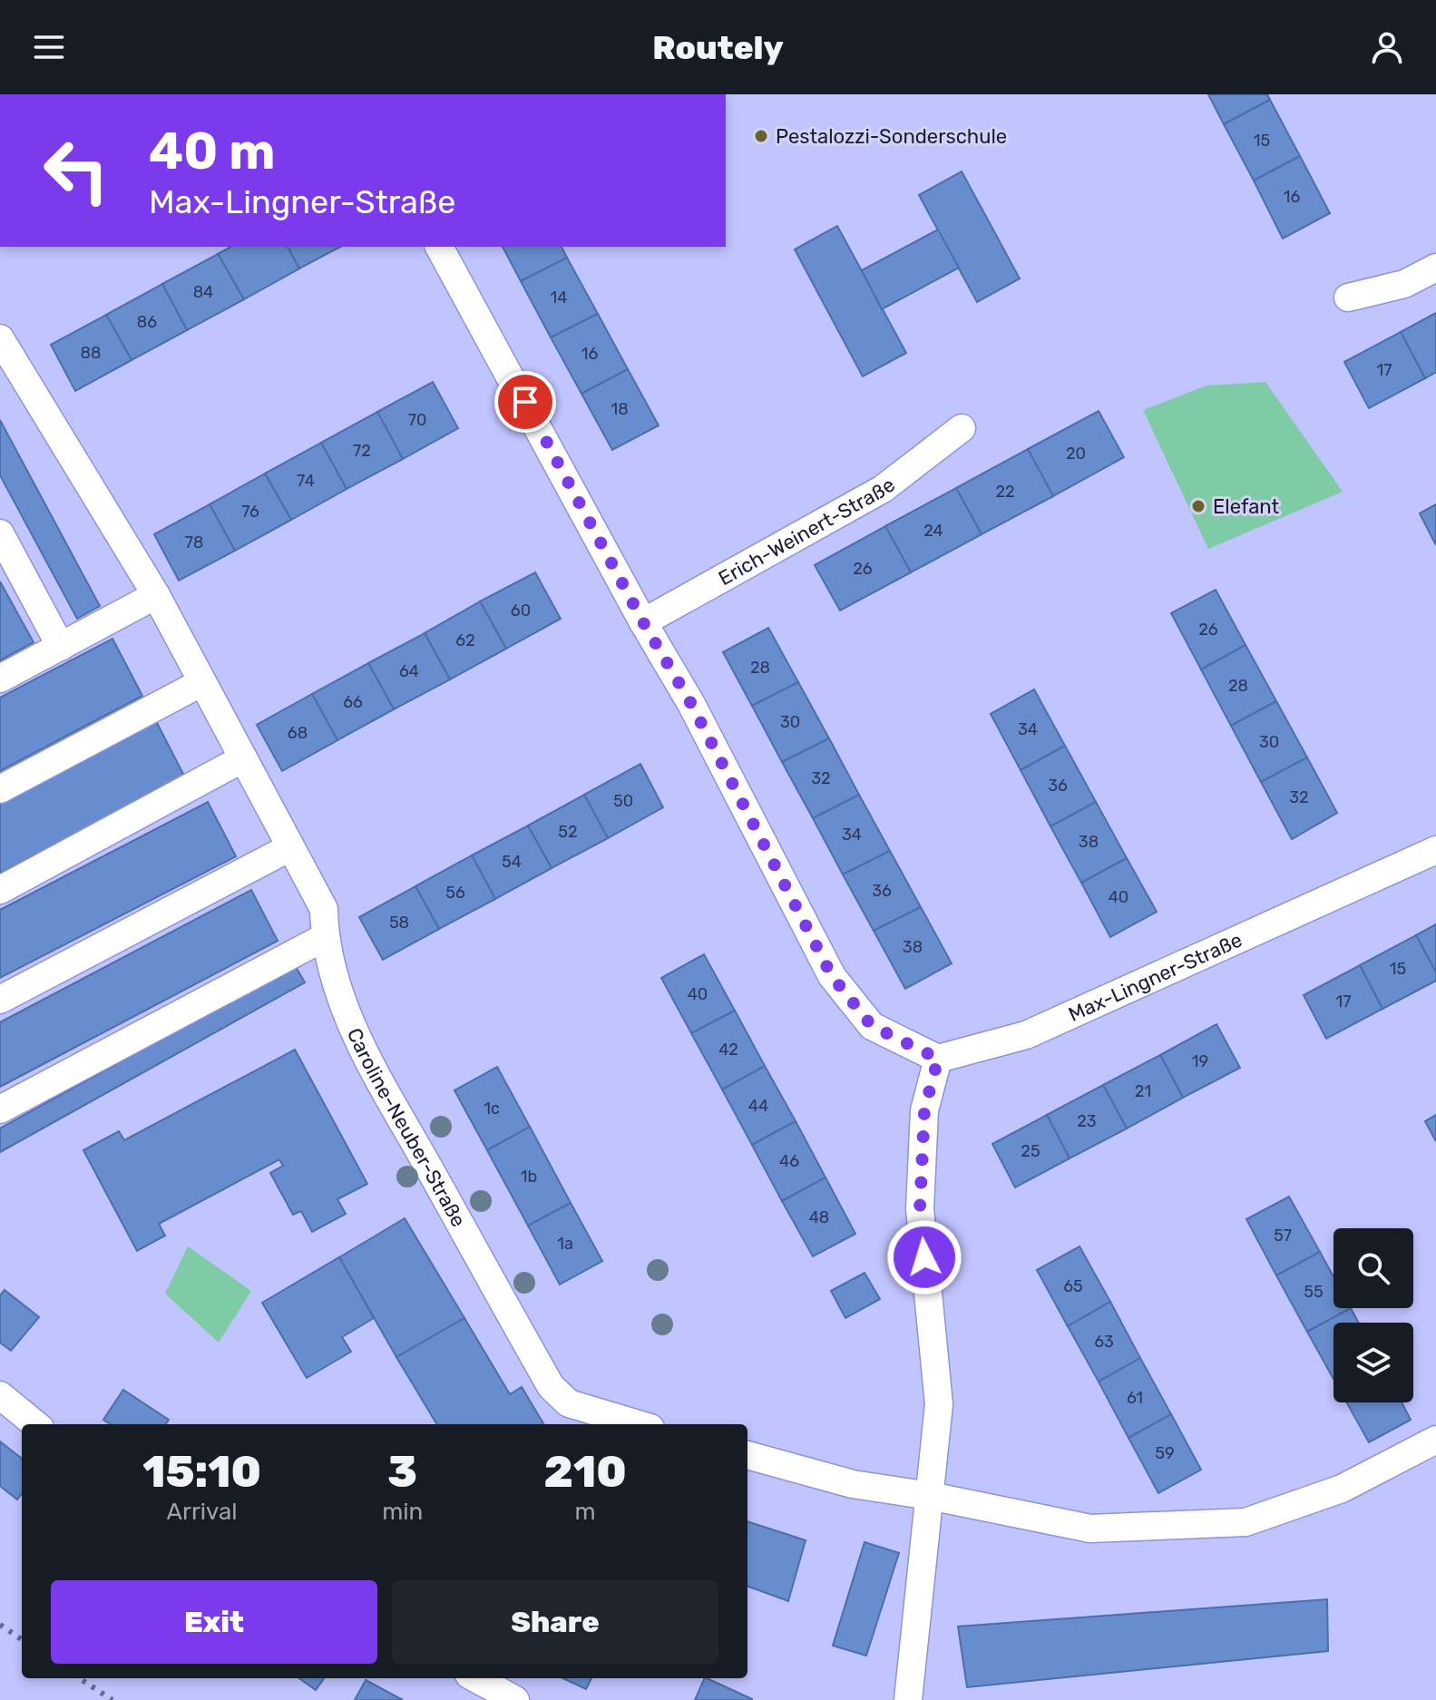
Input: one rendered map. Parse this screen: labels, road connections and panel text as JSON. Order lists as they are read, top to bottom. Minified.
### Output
{"streets":{"street":["Erich-Weinert-Straße","Max-Lingner-Straße","Caroline-Neuber-Straße"]},"places":["Pestalozzi-Sonderschule","Elefant"],"house_numbers":["15","16","84","14","86","88","16","17","18","70","72","20","74","22","76","24","78","26","60","26","62","28","64","28","66","30","34","68","30","32","36","32","50","52","34","38","54","36","56","40","58","38","15","40","17","42","19","21","44","1c","23","25","46","1b","48","57","1a","65","55","63","61","59"],"page":{"header":"Routely","turn":["40 m","Max-Lingner-Straße"],"eta":["15:10","Arrival","3","min","210","m"],"buttons":["Exit","Share"]}}
